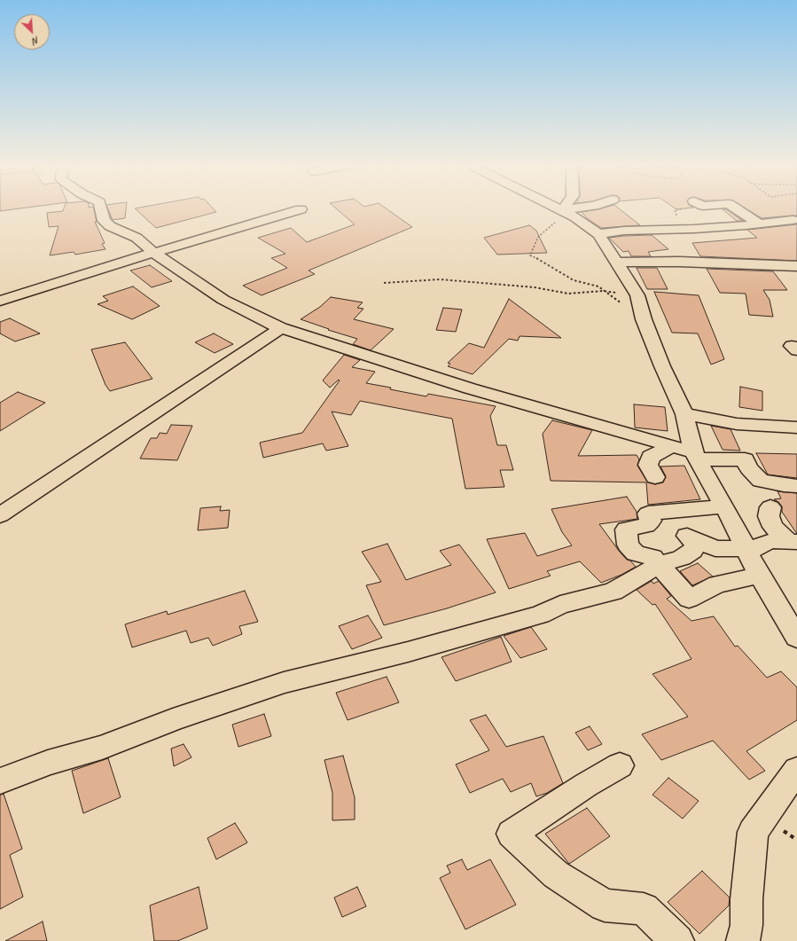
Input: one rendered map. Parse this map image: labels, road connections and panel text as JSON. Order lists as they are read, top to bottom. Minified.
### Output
{"north":"bottom right"}
